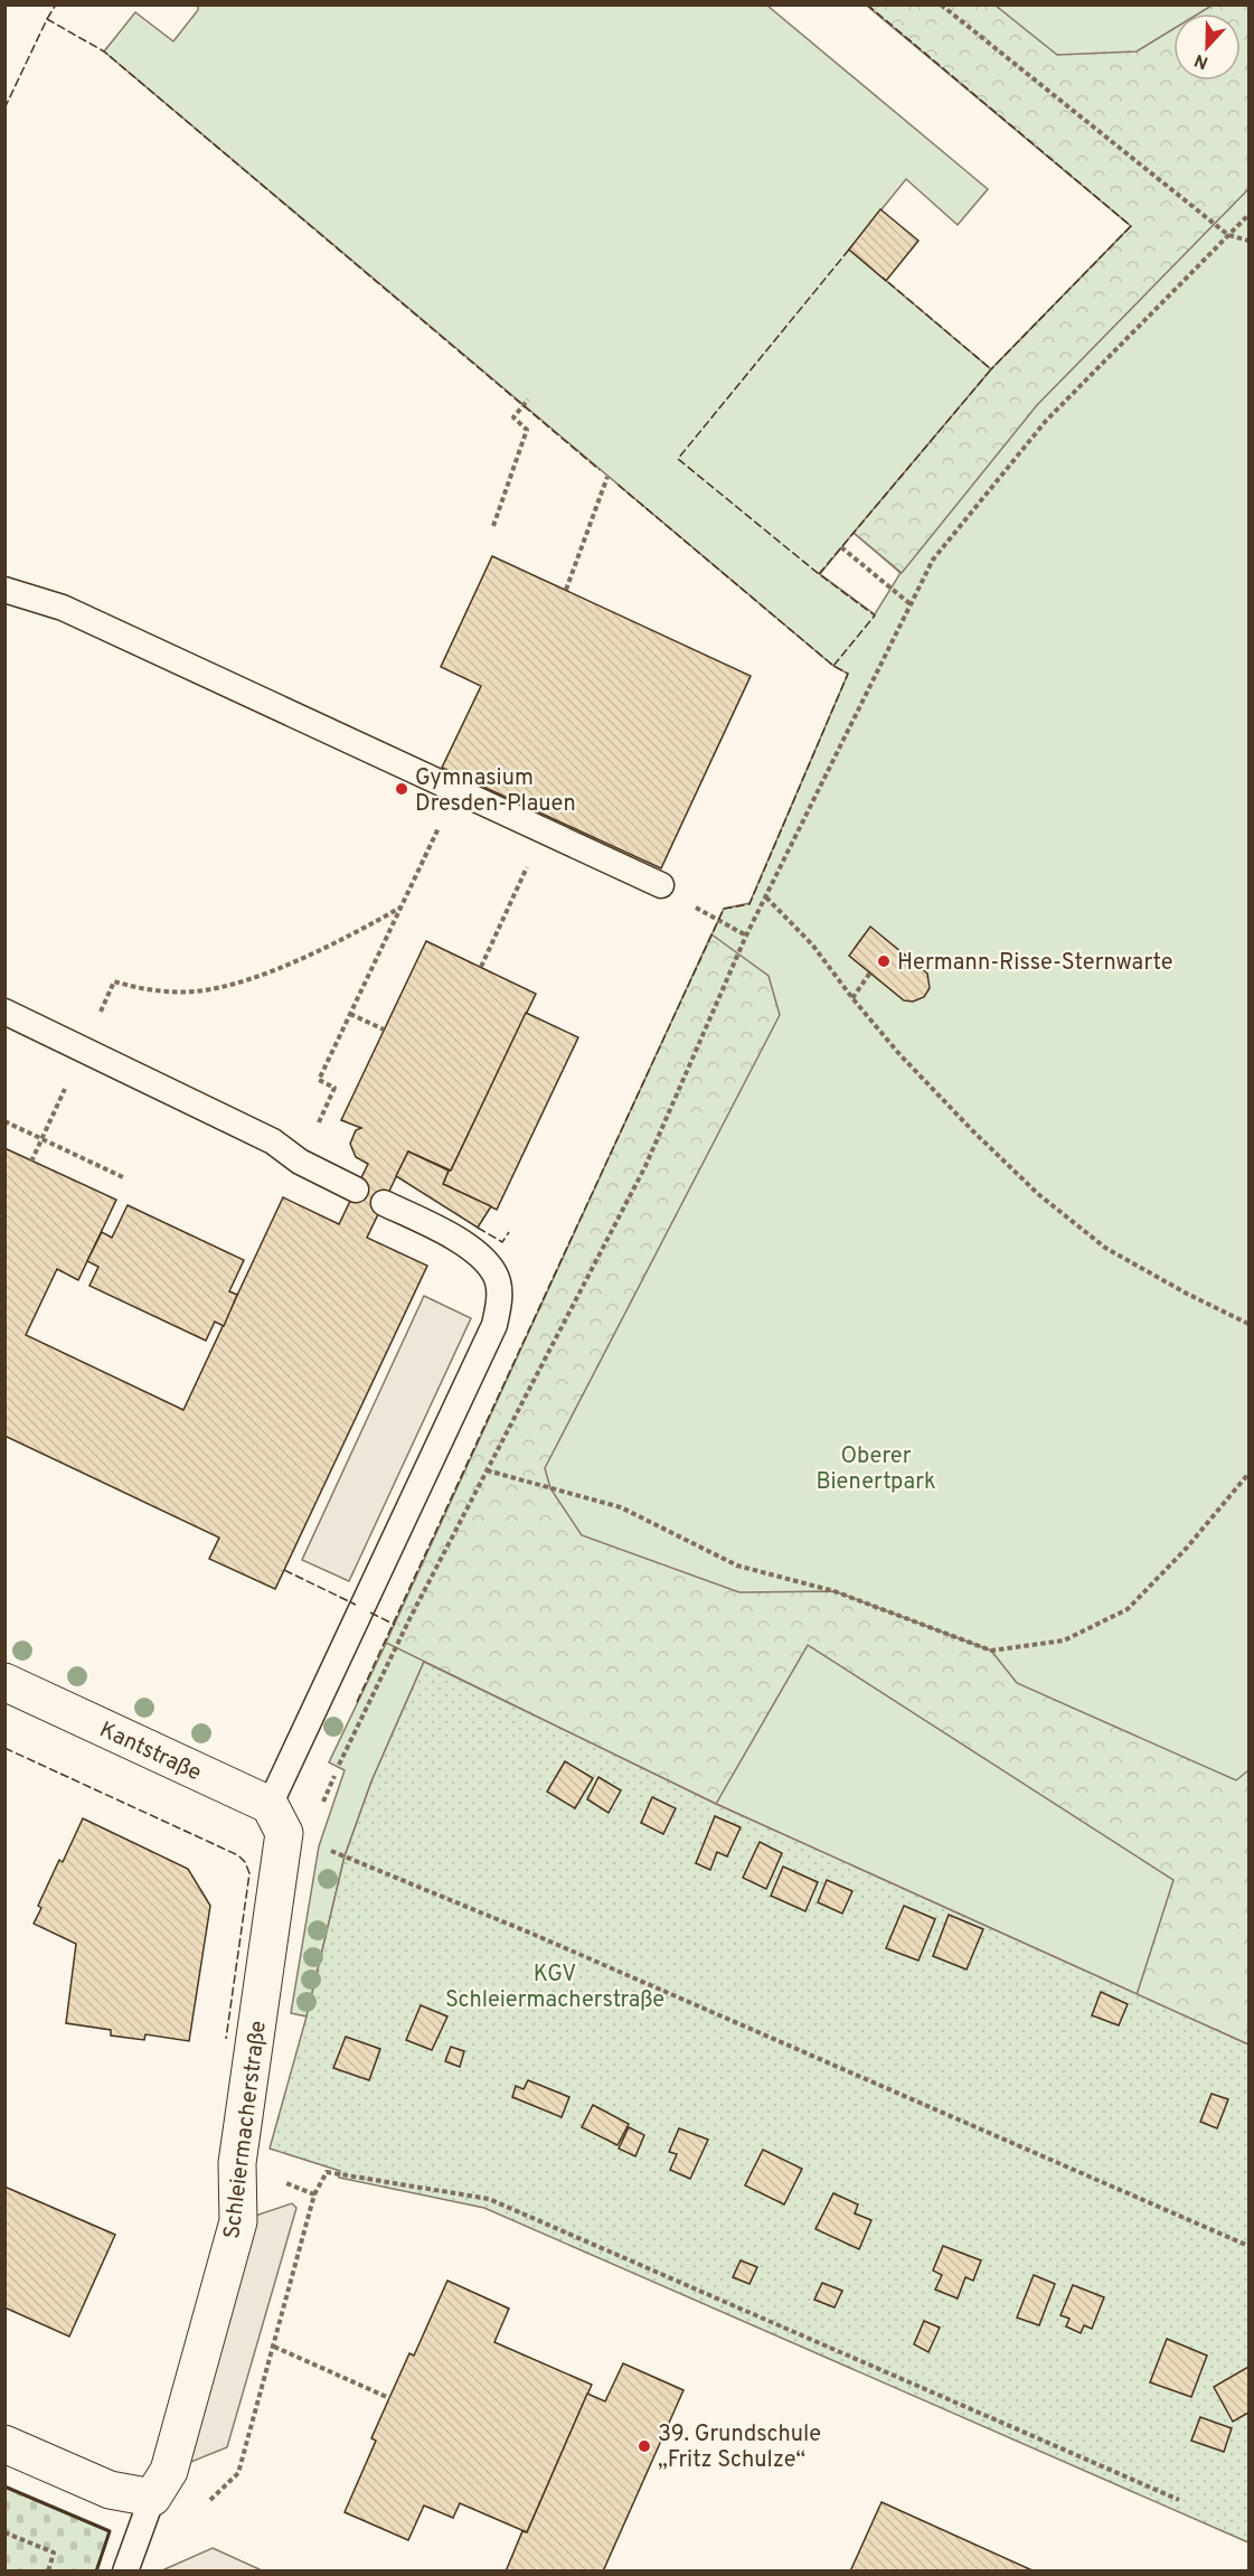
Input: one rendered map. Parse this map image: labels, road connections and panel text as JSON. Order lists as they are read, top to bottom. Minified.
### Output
{"streets":{"street":["Kantstraße","Schleiermacherstraße"]},"crossings":[["Kantstraße","Schleiermacherstraße"]],"parks":["Oberer Bienertpark","KGV Schleiermacherstraße"],"places":["Gymnasium Dresden-Plauen","Hermann-Risse-Sternwarte","39. Grundschule „Fritz Schulze“"],"north":"bottom"}
